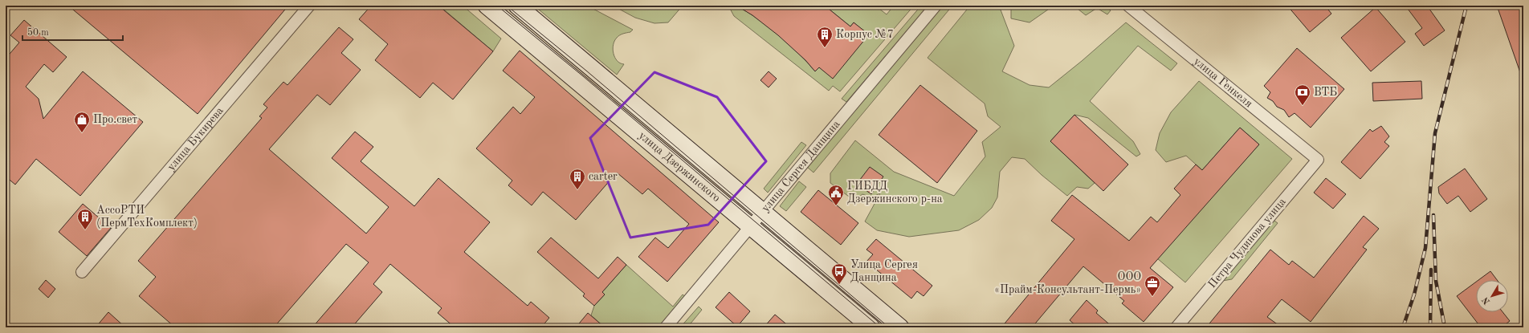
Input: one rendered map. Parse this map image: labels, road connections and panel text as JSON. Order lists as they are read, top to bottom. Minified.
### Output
{"streets":{"main road":["улица Дзержинского"],"street":["улица Генкеля","улица Букирева","улица Сергея Данщина","Петра Чудинова улица"]},"crossings":[["улица Генкеля","Петра Чудинова улица"],["улица Дзержинского","улица Сергея Данщина"]],"places":{"building":["Корпус №7","carter","АссоРТИ (ПермТехКомплект)"],"bank":["ВТБ"],"shop":["Про.свет"],"public building":["ГИБДД Дзержинского р-на"],"bus stop":["Улица Сергея Данщина"],"office":["ООО «Прайм-Консультант-Пермь»"]},"scale_bar":"50 m","north":"bottom left"}
